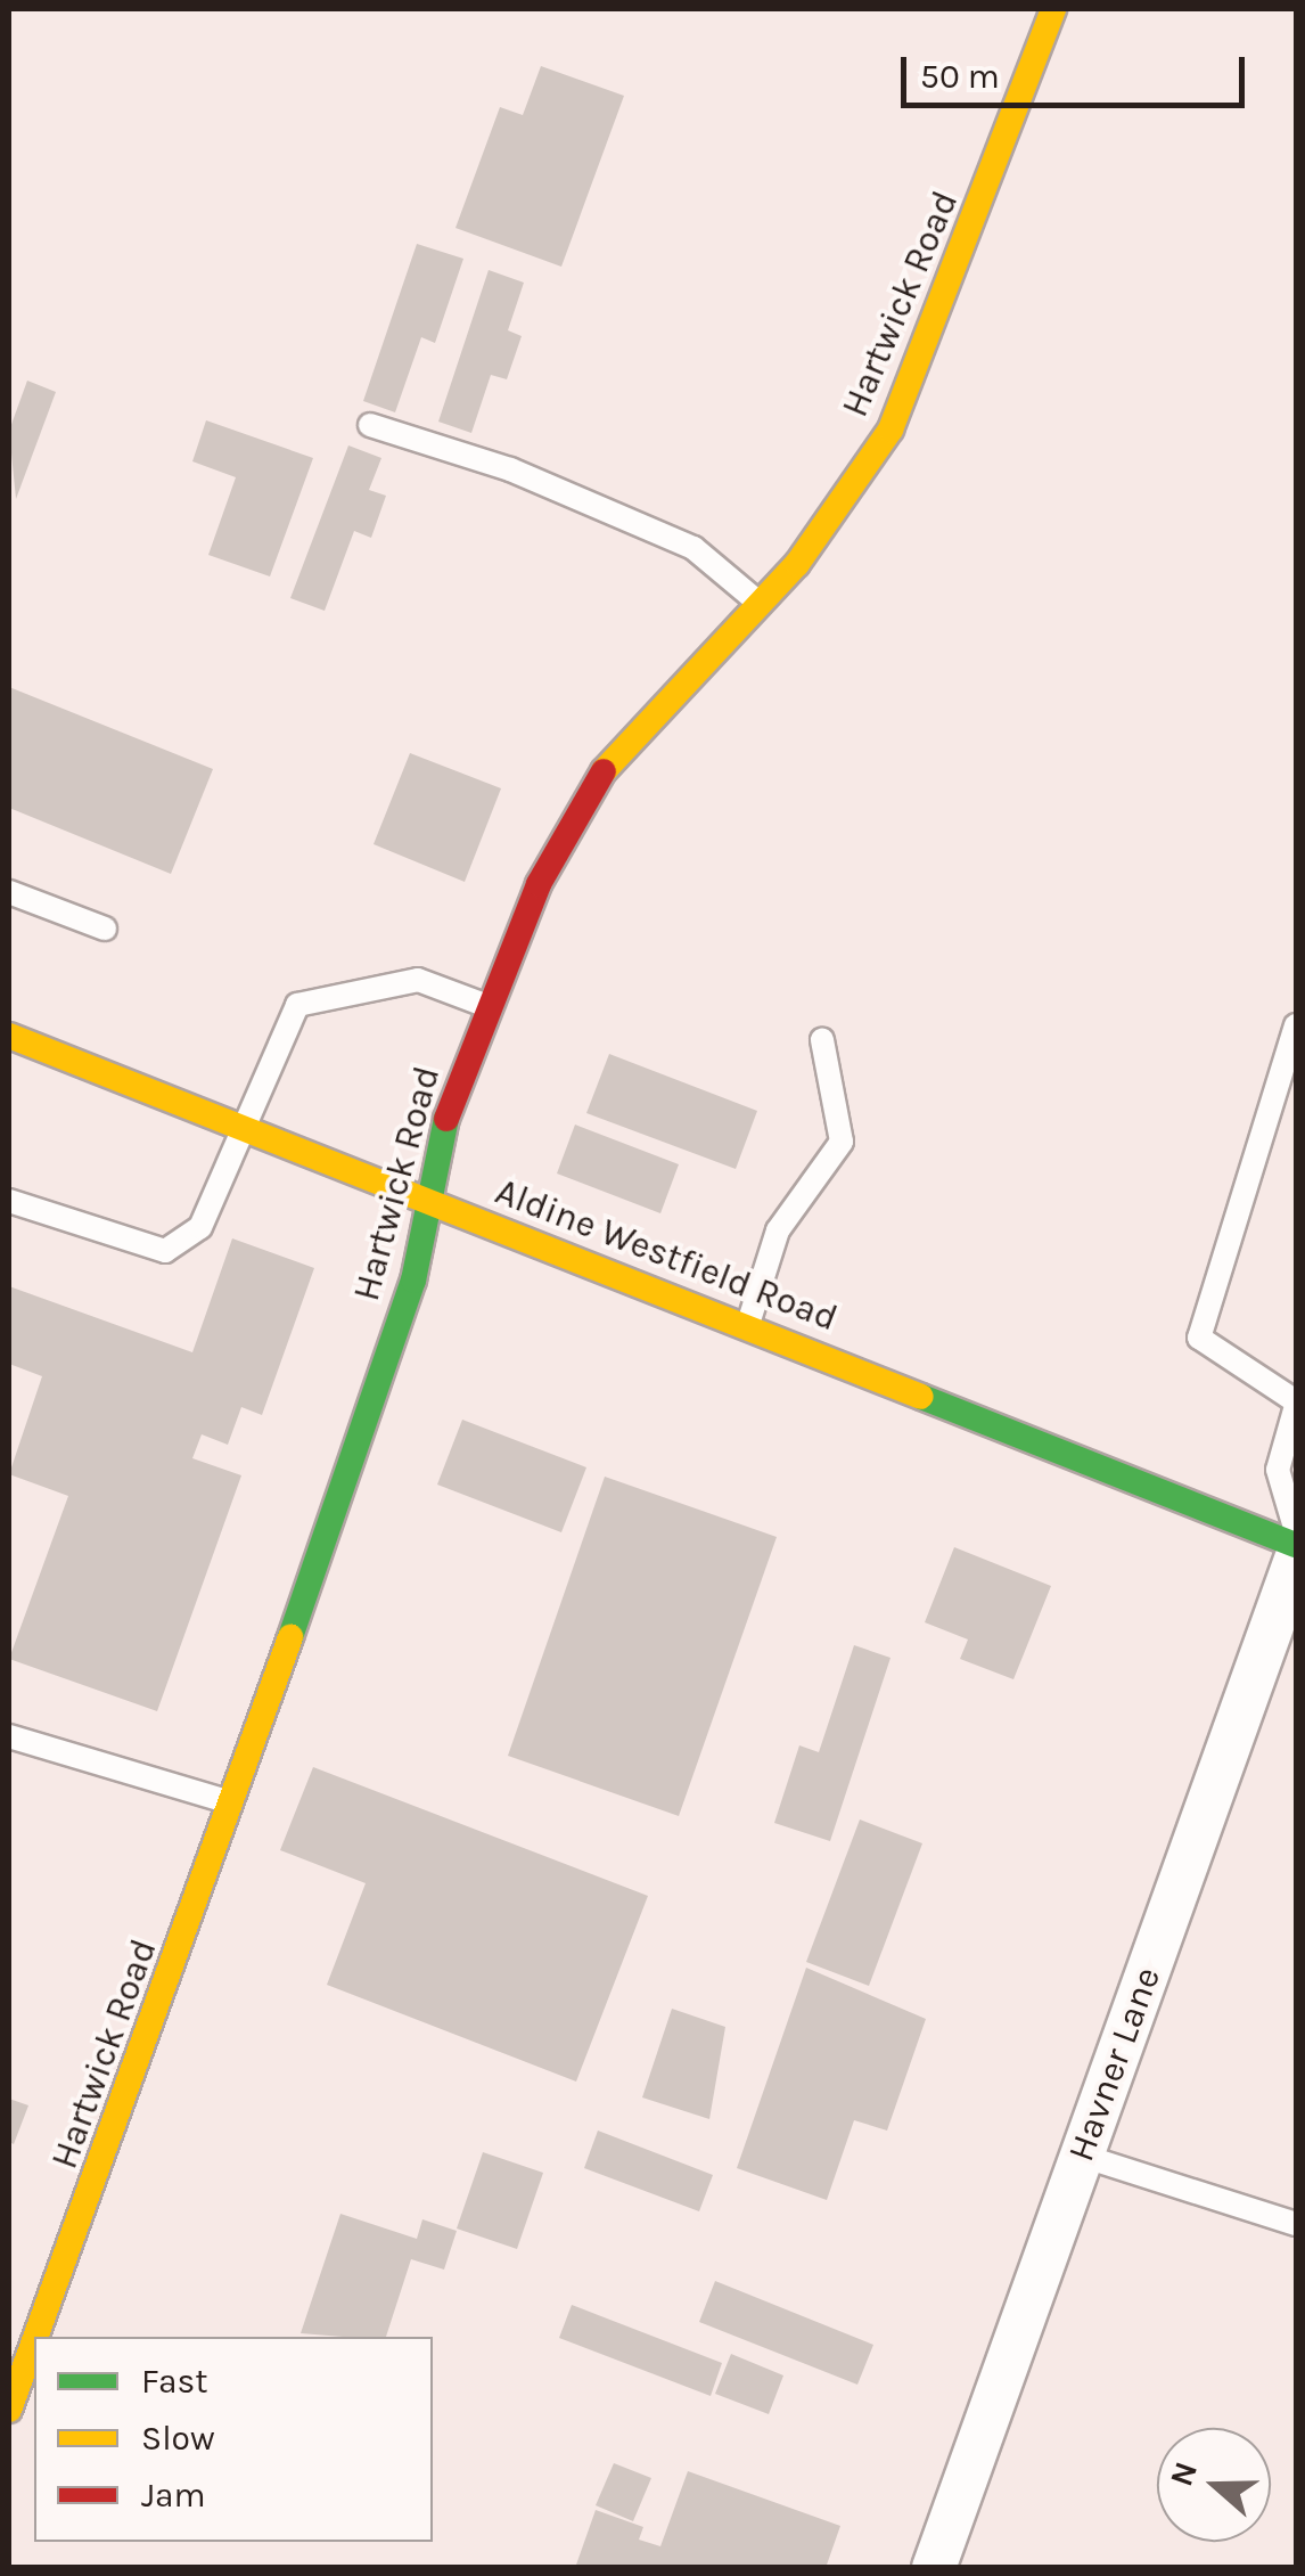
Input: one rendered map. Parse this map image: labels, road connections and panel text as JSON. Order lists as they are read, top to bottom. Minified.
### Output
{"streets":{"street":["Hartwick Road","Aldine Westfield Road","Havner Lane"]},"crossings":[["Hartwick Road","Aldine Westfield Road"]],"legend":["Fast","Slow","Jam"],"scale_bar":"50 m","north":"left"}
